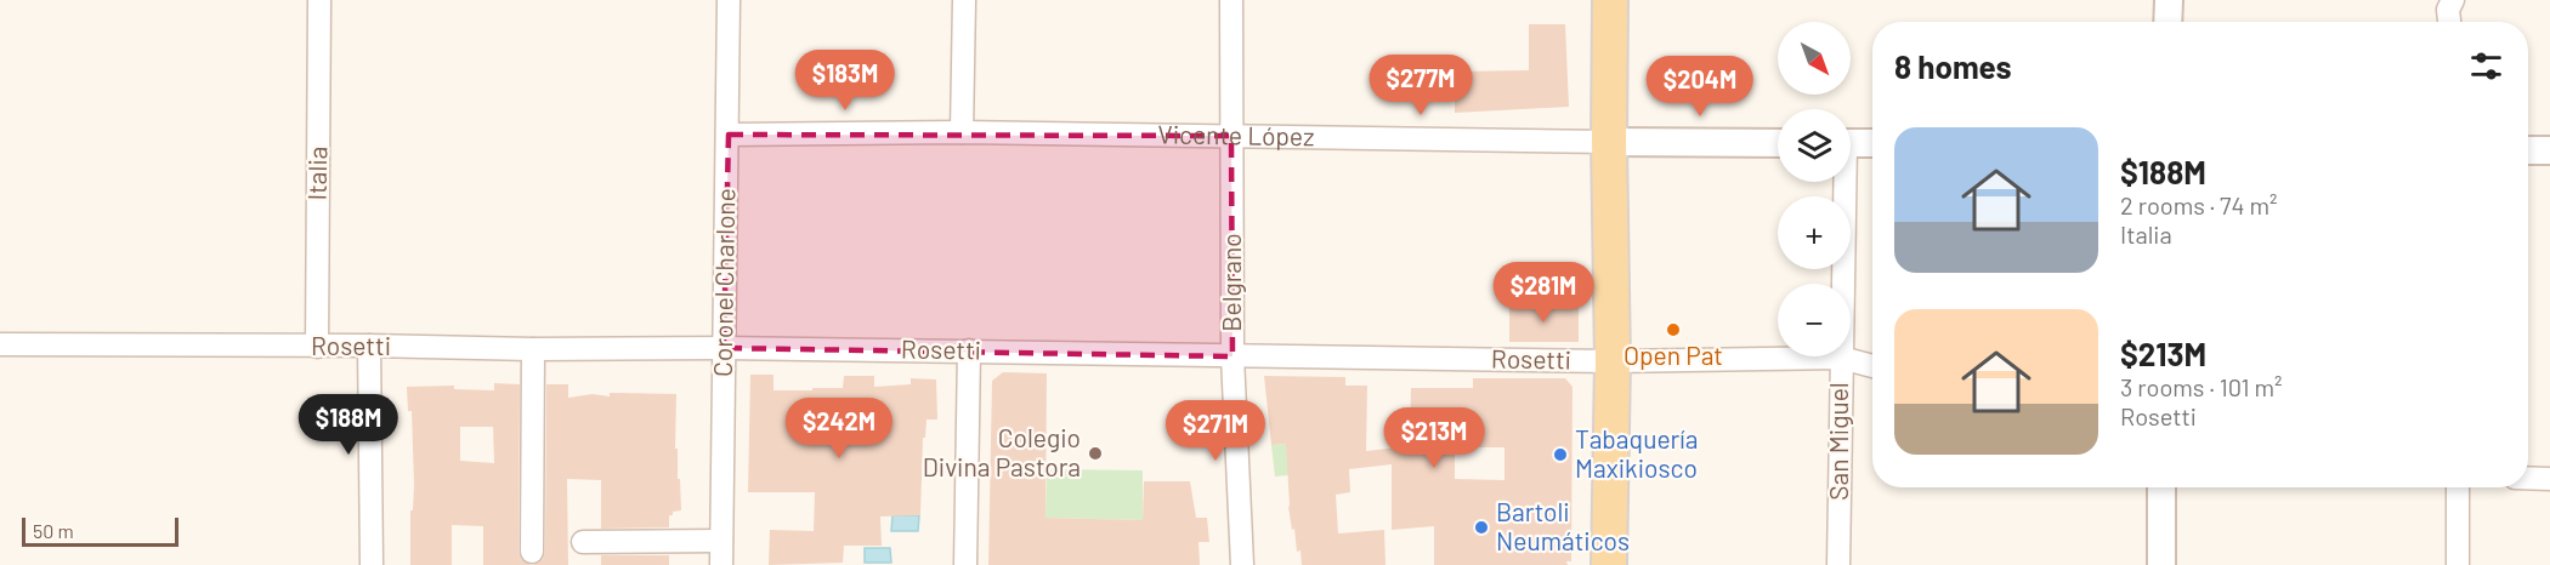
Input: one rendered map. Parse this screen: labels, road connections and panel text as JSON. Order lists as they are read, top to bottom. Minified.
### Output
{"streets":{"street":["Vicente López","Italia","Coronel Charlone","Belgrano","Rosetti","San Miguel"]},"crossings":[["Vicente López","Coronel Charlone"],["Vicente López","Belgrano"],["Italia","Rosetti"],["Coronel Charlone","Rosetti"],["Belgrano","Rosetti"],["Rosetti","San Miguel"]],"places":["Open Pat","Colegio Divina Pastora","Tabaquería Maxikiosco","Bartoli Neumáticos"],"scale_bar":"50 m","north":"bottom right","page":{"map_buttons":["+","−"],"heading":"8 homes","price":["$183M","$277M","$204M","$281M","$188M","$242M","$271M","$213M"],"list":[{"name":"$188M","note":"2 rooms · 74 m² · Italia"},{"name":"$213M","note":"3 rooms · 101 m² · Rosetti"}],"scale":"50 m"}}
